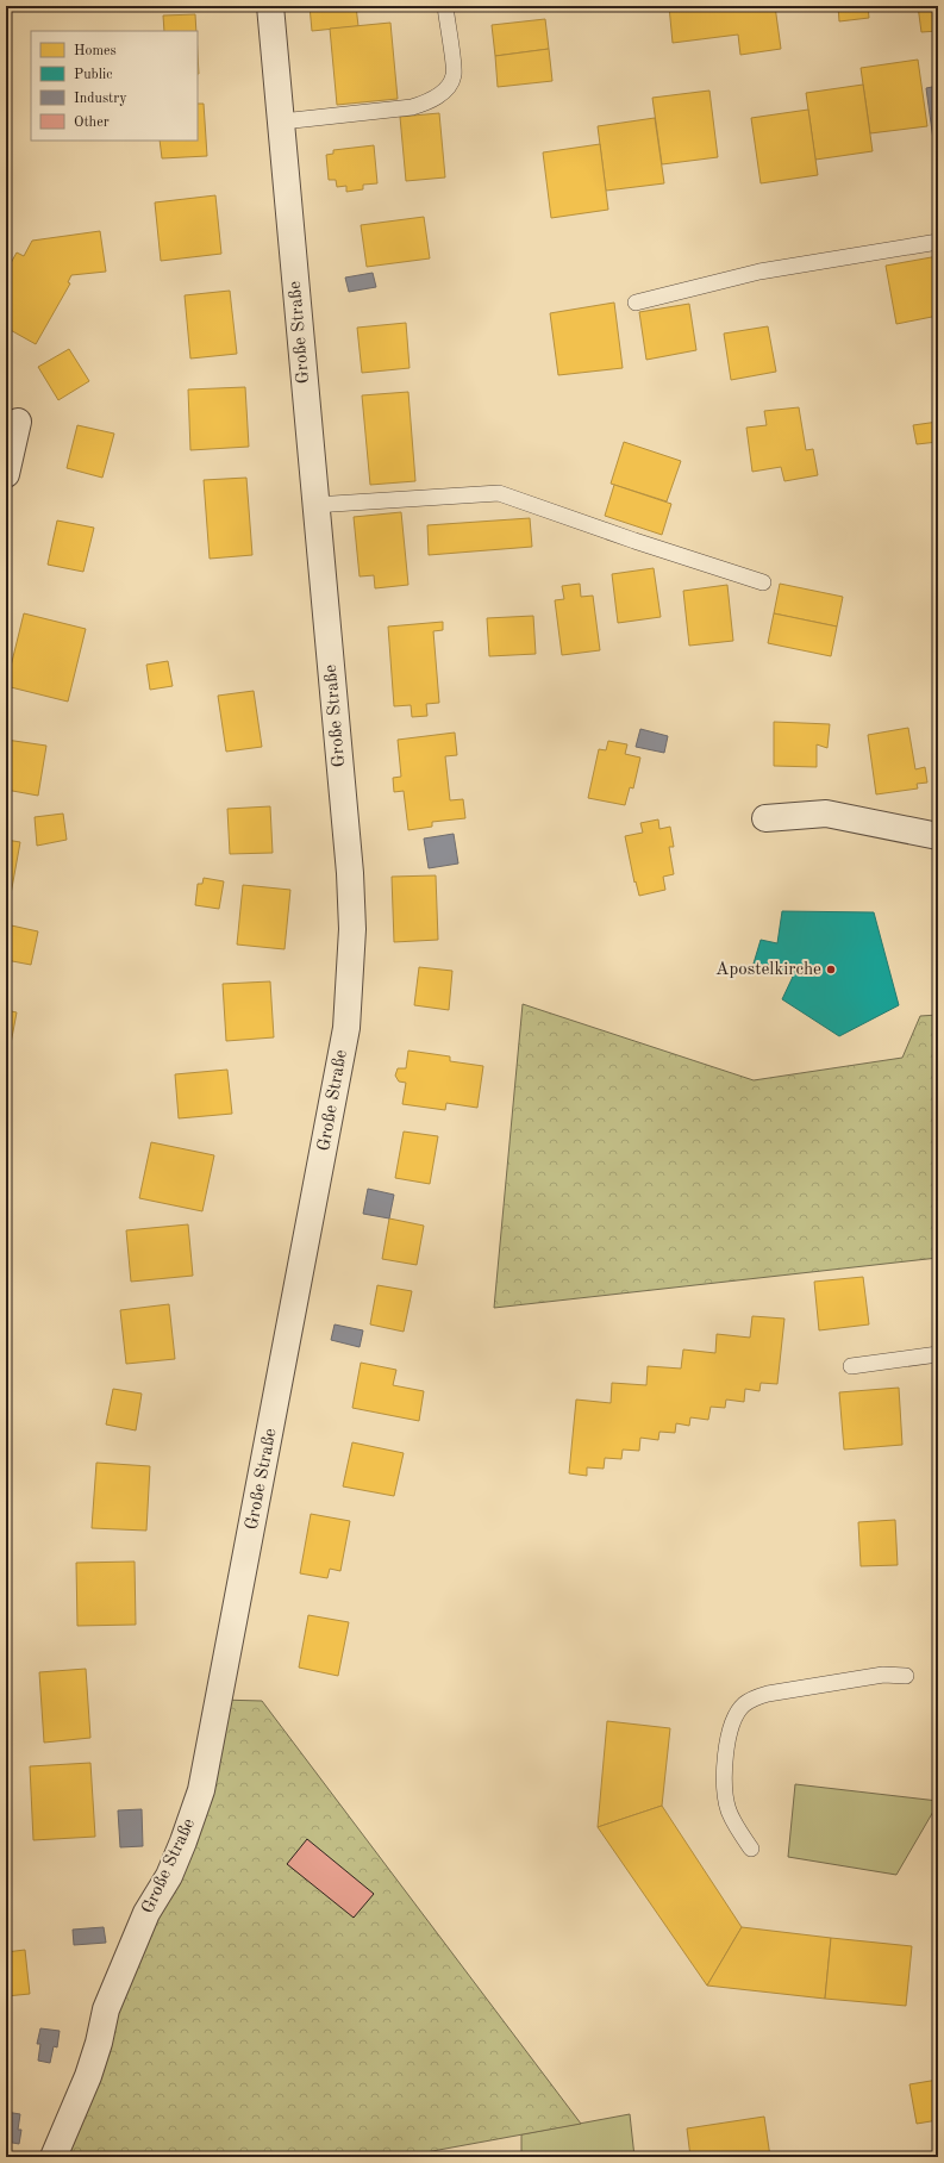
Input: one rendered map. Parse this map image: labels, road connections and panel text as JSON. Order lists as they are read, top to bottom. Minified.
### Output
{"streets":{"street":["Große Straße"]},"places":["Apostelkirche"],"legend":["Homes","Public","Industry","Other"]}
